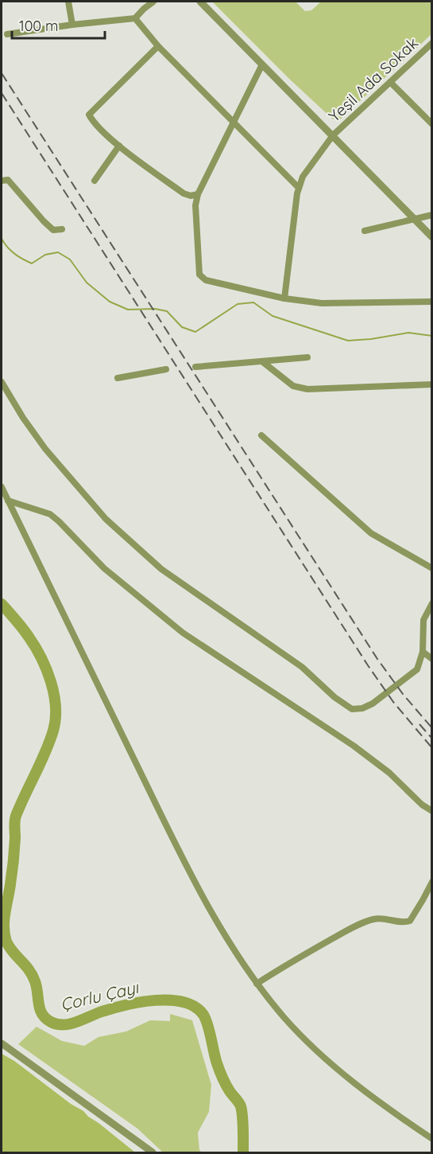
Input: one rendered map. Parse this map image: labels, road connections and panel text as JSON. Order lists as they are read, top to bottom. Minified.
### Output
{"streets":{"street":["Yeşil Ada Sokak"]},"water":["Çorlu Çayı"],"scale_bar":"100 m"}
